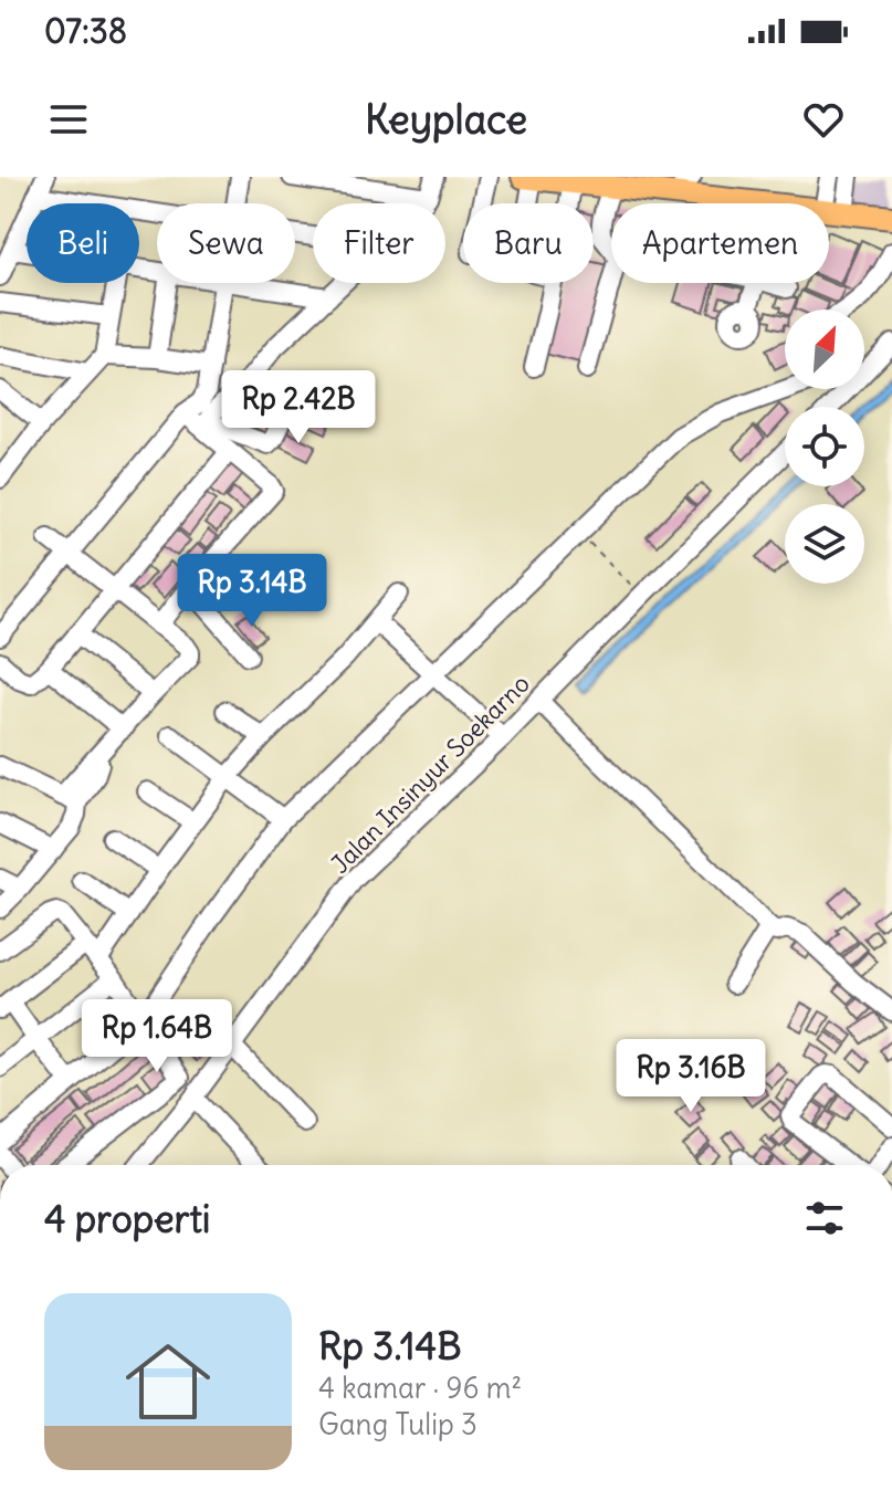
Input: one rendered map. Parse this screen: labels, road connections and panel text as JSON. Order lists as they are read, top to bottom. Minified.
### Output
{"streets":{"street":["Jalan Insinyur Soekarno"]},"north":"top right","page":{"status":"07:38","header":"Keyplace","chip":["Beli","Sewa","Filter","Baru","Apartemen"],"price":["Rp 2.42B","Rp 3.14B","Rp 1.64B","Rp 3.16B"],"heading":"4 properti","list":[{"name":"Rp 3.14B","note":"4 kamar · 96 m² · Gang Tulip 3"}]}}
